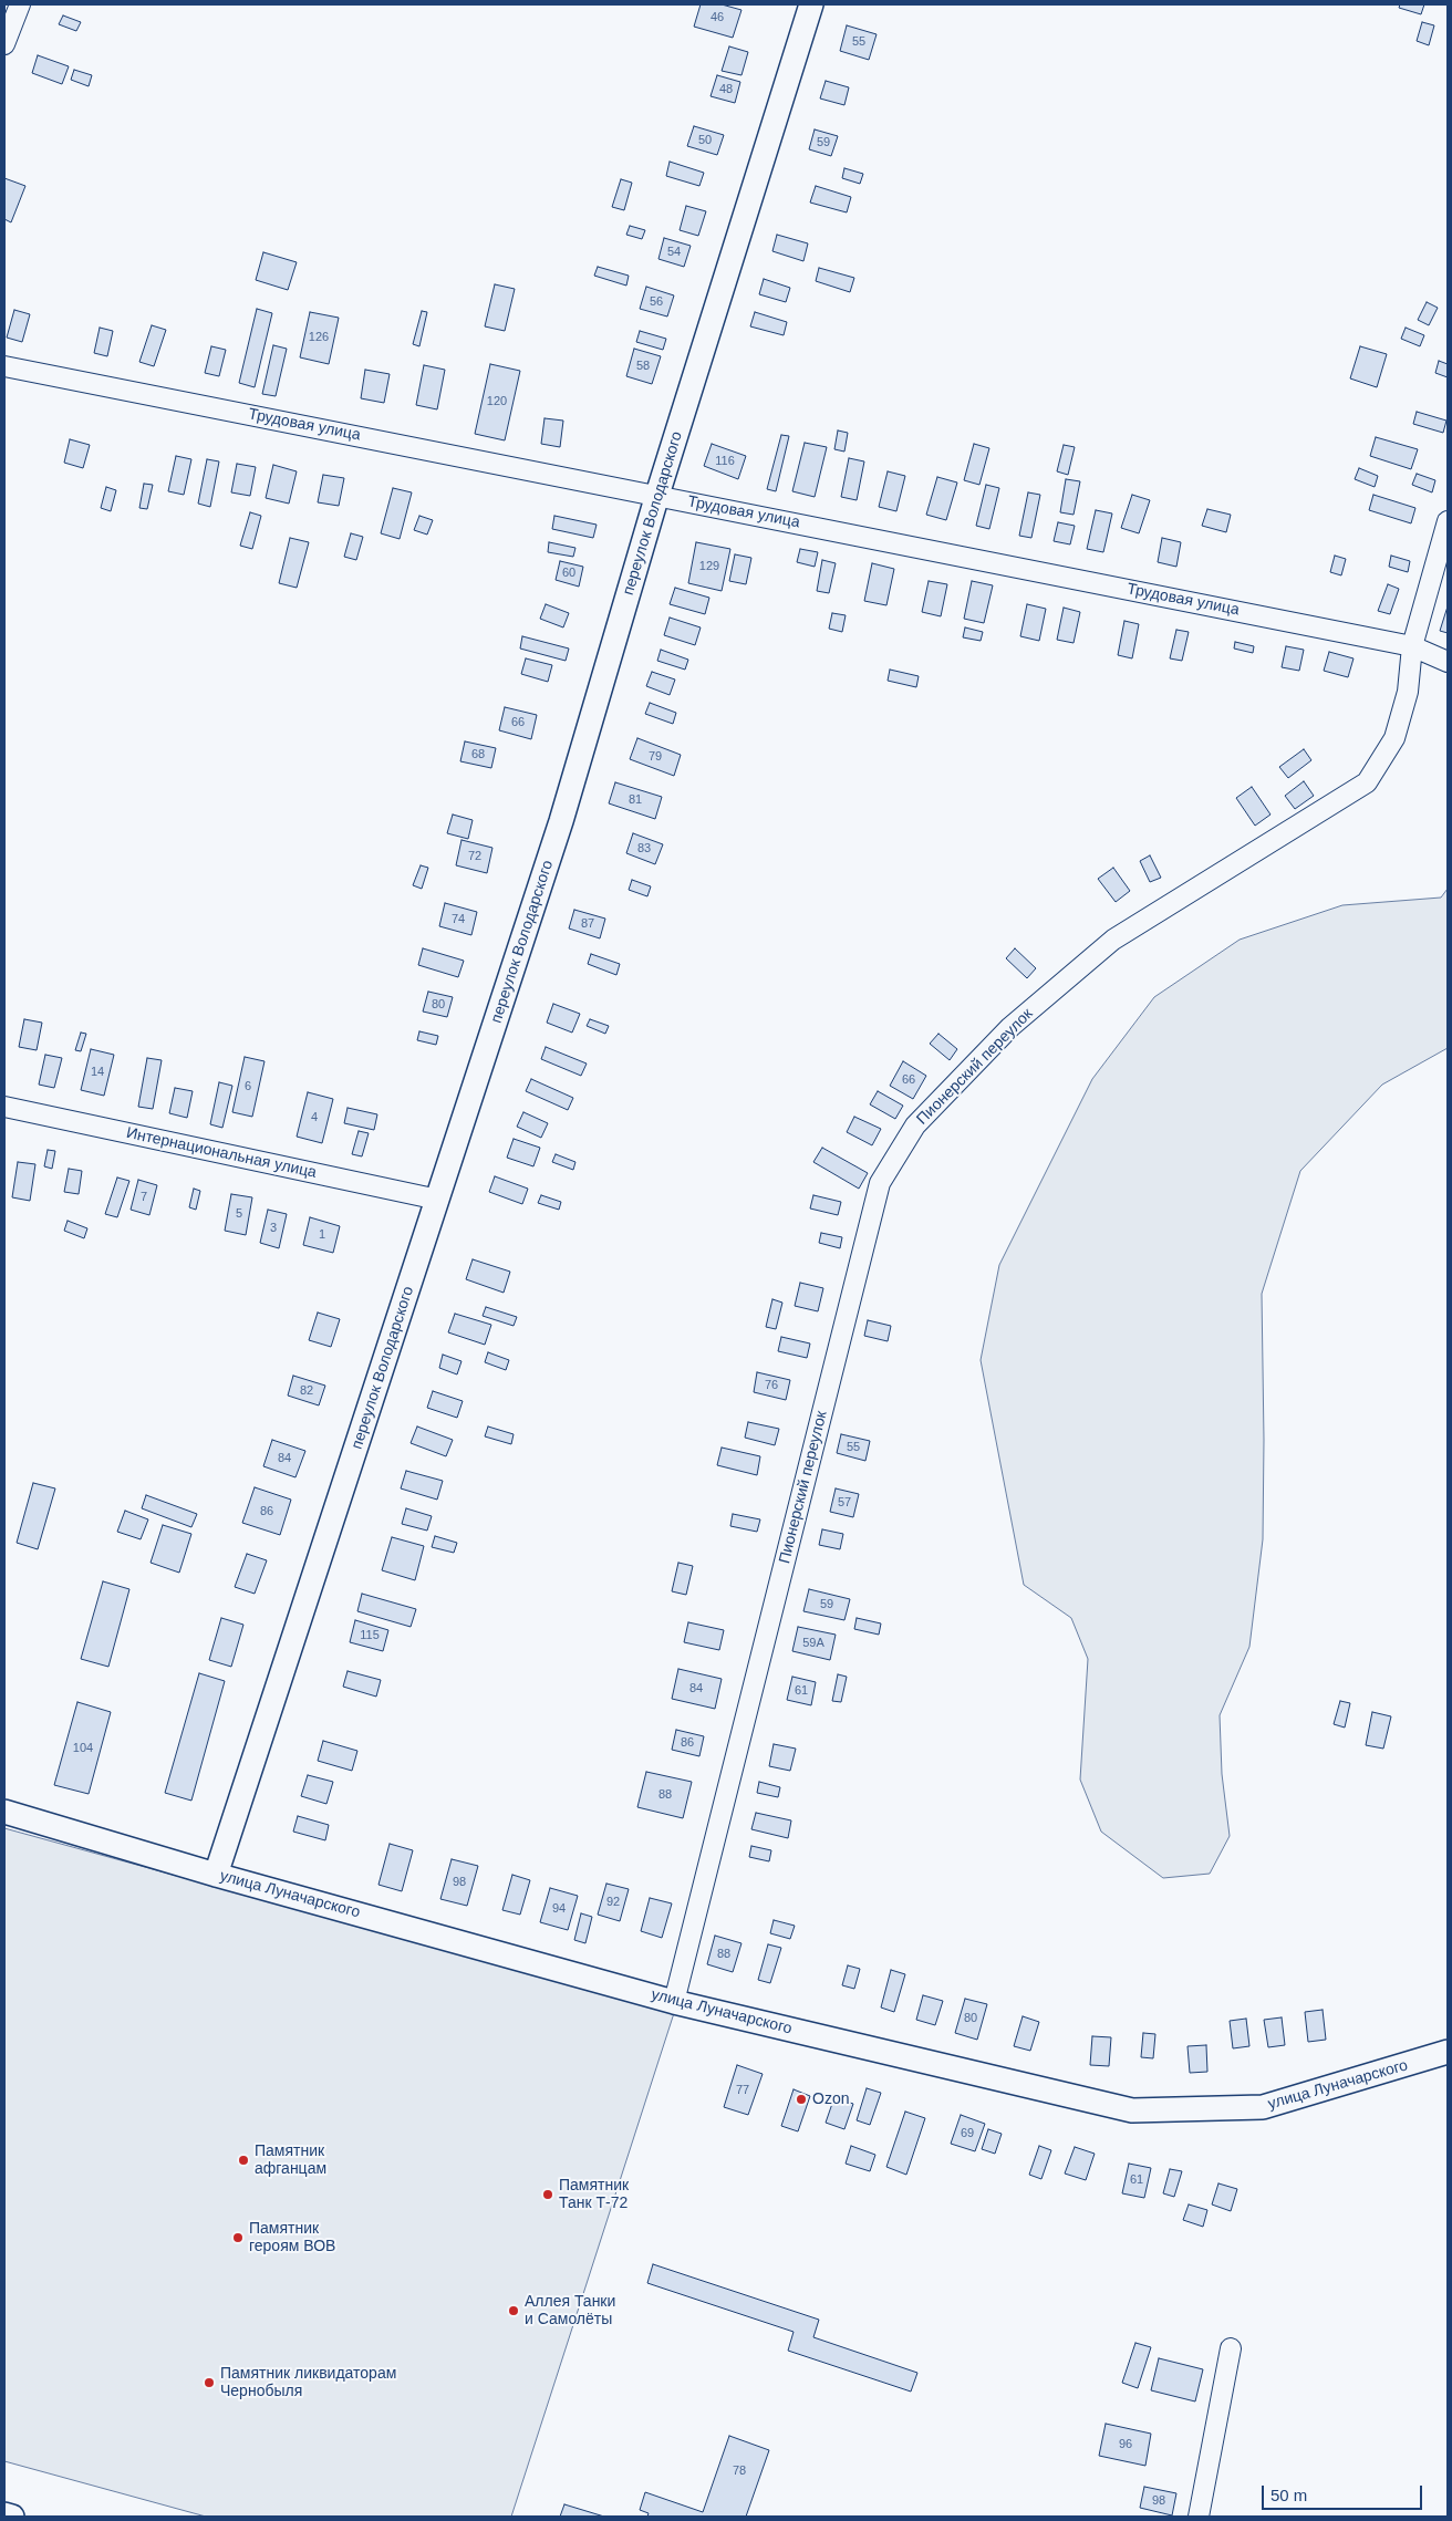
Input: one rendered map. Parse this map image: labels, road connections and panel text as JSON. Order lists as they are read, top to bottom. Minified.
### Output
{"streets":{"street":["Трудовая улица","переулок Володарского","Пионерский переулок","Интернациональная улица","улица Луначарского"]},"crossings":[["Трудовая улица","переулок Володарского"],["Трудовая улица","Пионерский переулок"],["переулок Володарского","Интернациональная улица"],["переулок Володарского","улица Луначарского"],["Пионерский переулок","улица Луначарского"]],"places":["Ozon","Памятник афганцам","Памятник Танк Т-72","Памятник героям ВОВ","Аллея Танки и Самолёты","Памятник ликвидаторам Чернобыля"],"house_numbers":["46","55","48","50","59","54","56","126","58","120","116","129","60","66","68","79","81","83","72","74","87","80","14","66","6","4","7","5","3","1","76","82","55","84","57","86","59","115","59А","84","61","86","104","88","98","92","94","88","80","77","69","61","96","78","98"],"scale_bar":"50 m"}
